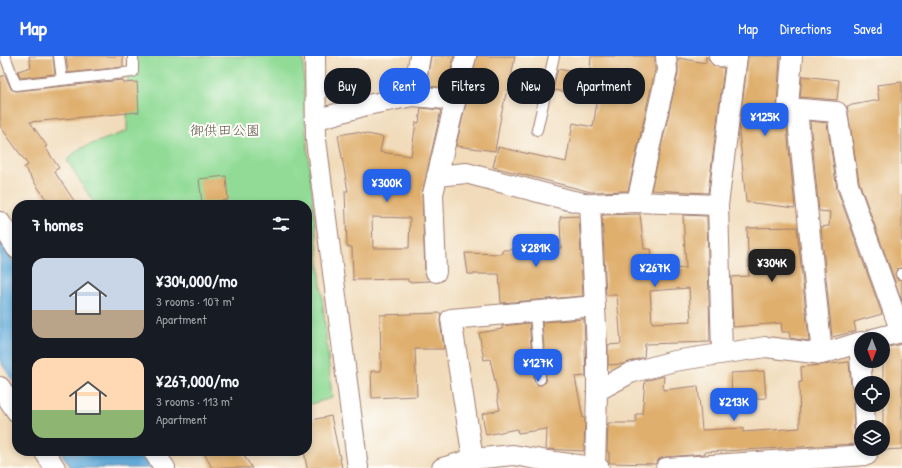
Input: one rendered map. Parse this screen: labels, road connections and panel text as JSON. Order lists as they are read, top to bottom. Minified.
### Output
{"parks":["御供田公園"],"north":"bottom","page":{"header":"Map","nav":["Map","Directions","Saved"],"chip":["Buy","Rent","Filters","New","Apartment"],"price":["¥125K","¥300K","¥281K","¥304K","¥267K","¥127K","¥213K"],"heading":"7 homes","list":[{"name":"¥304,000/mo","note":"3 rooms · 107 m² · Apartment"},{"name":"¥267,000/mo","note":"3 rooms · 113 m² · Apartment"}]}}
